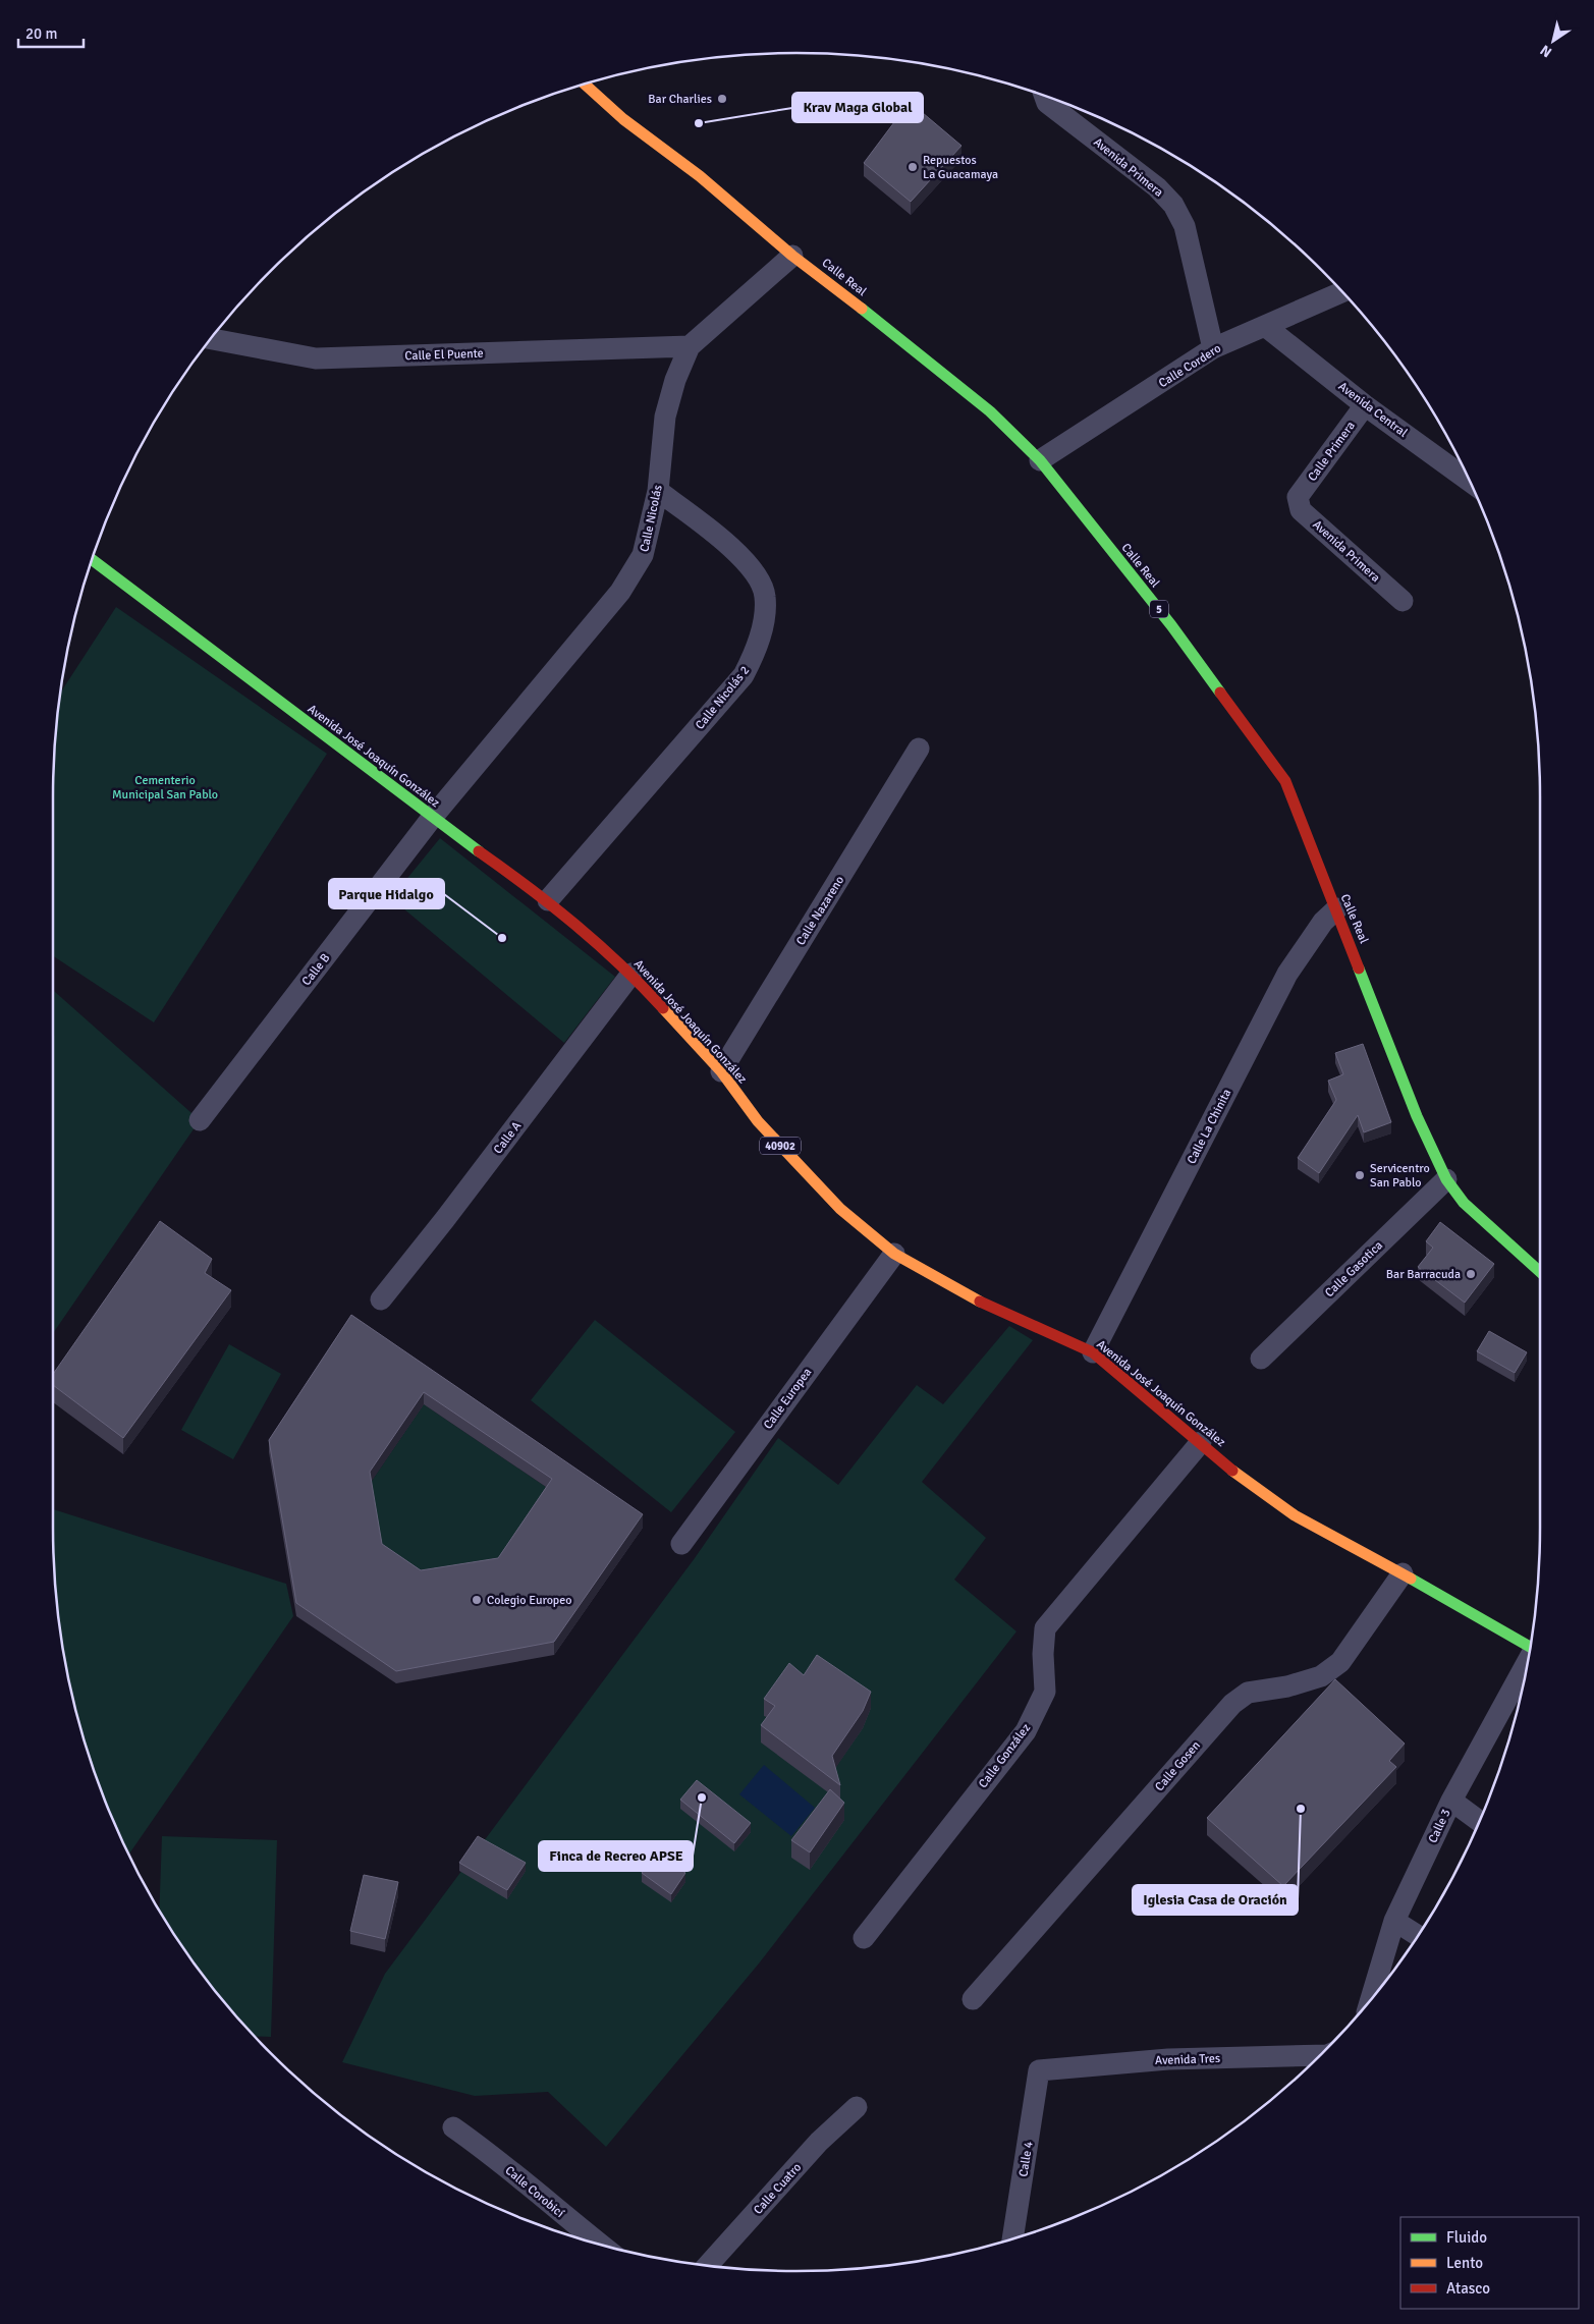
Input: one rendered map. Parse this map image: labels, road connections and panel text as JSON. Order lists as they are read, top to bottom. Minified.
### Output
{"streets":{"main road":["Calle Real","5","Avenida José Joaquín González","40902"],"street":["Avenida Primera","Calle El Puente","Calle Cordero","Avenida Central","Calle Primera","Calle Nicolás","Calle Nicolás 2","Calle Nazareno","Calle B","Calle La Chinita","Calle A","Calle Gasotica","Calle Europea","Calle González","Calle Gosen","Calle 3","Avenida Tres","Calle 4","Calle Cuatro","Calle Corobicí"]},"crossings":[["Avenida Primera","Calle Cordero"],["Avenida Primera","Calle Primera"],["Calle Real","Calle Cordero"],["Calle Real","Calle Nicolás"],["Calle Real","Calle La Chinita"],["Calle Real","Calle Gasotica"],["Calle El Puente","Calle Nicolás"],["Calle Cordero","Avenida Central"],["Avenida Central","Calle Primera"],["Calle Nicolás","Calle Nicolás 2"],["Calle Nicolás","Avenida José Joaquín González"],["Calle Nicolás","Calle B"],["Calle Nicolás 2","Avenida José Joaquín González"],["Avenida José Joaquín González","Calle Nazareno"],["Avenida José Joaquín González","Calle B"],["Avenida José Joaquín González","Calle La Chinita"],["Avenida José Joaquín González","Calle A"],["Avenida José Joaquín González","Calle Europea"],["Avenida José Joaquín González","Calle González"],["Avenida José Joaquín González","Calle Gosen"],["Avenida Tres","Calle 4"]],"parks":["Cementerio Municipal San Pablo"],"places":["Bar Charlies","Krav Maga Global","Repuestos La Guacamaya","Parque Hidalgo","Servicentro San Pablo","Bar Barracuda","Colegio Europeo","Finca de Recreo APSE","Iglesia Casa de Oración"],"legend":["Fluido","Lento","Atasco"],"scale_bar":"20 m","north":"bottom left"}
